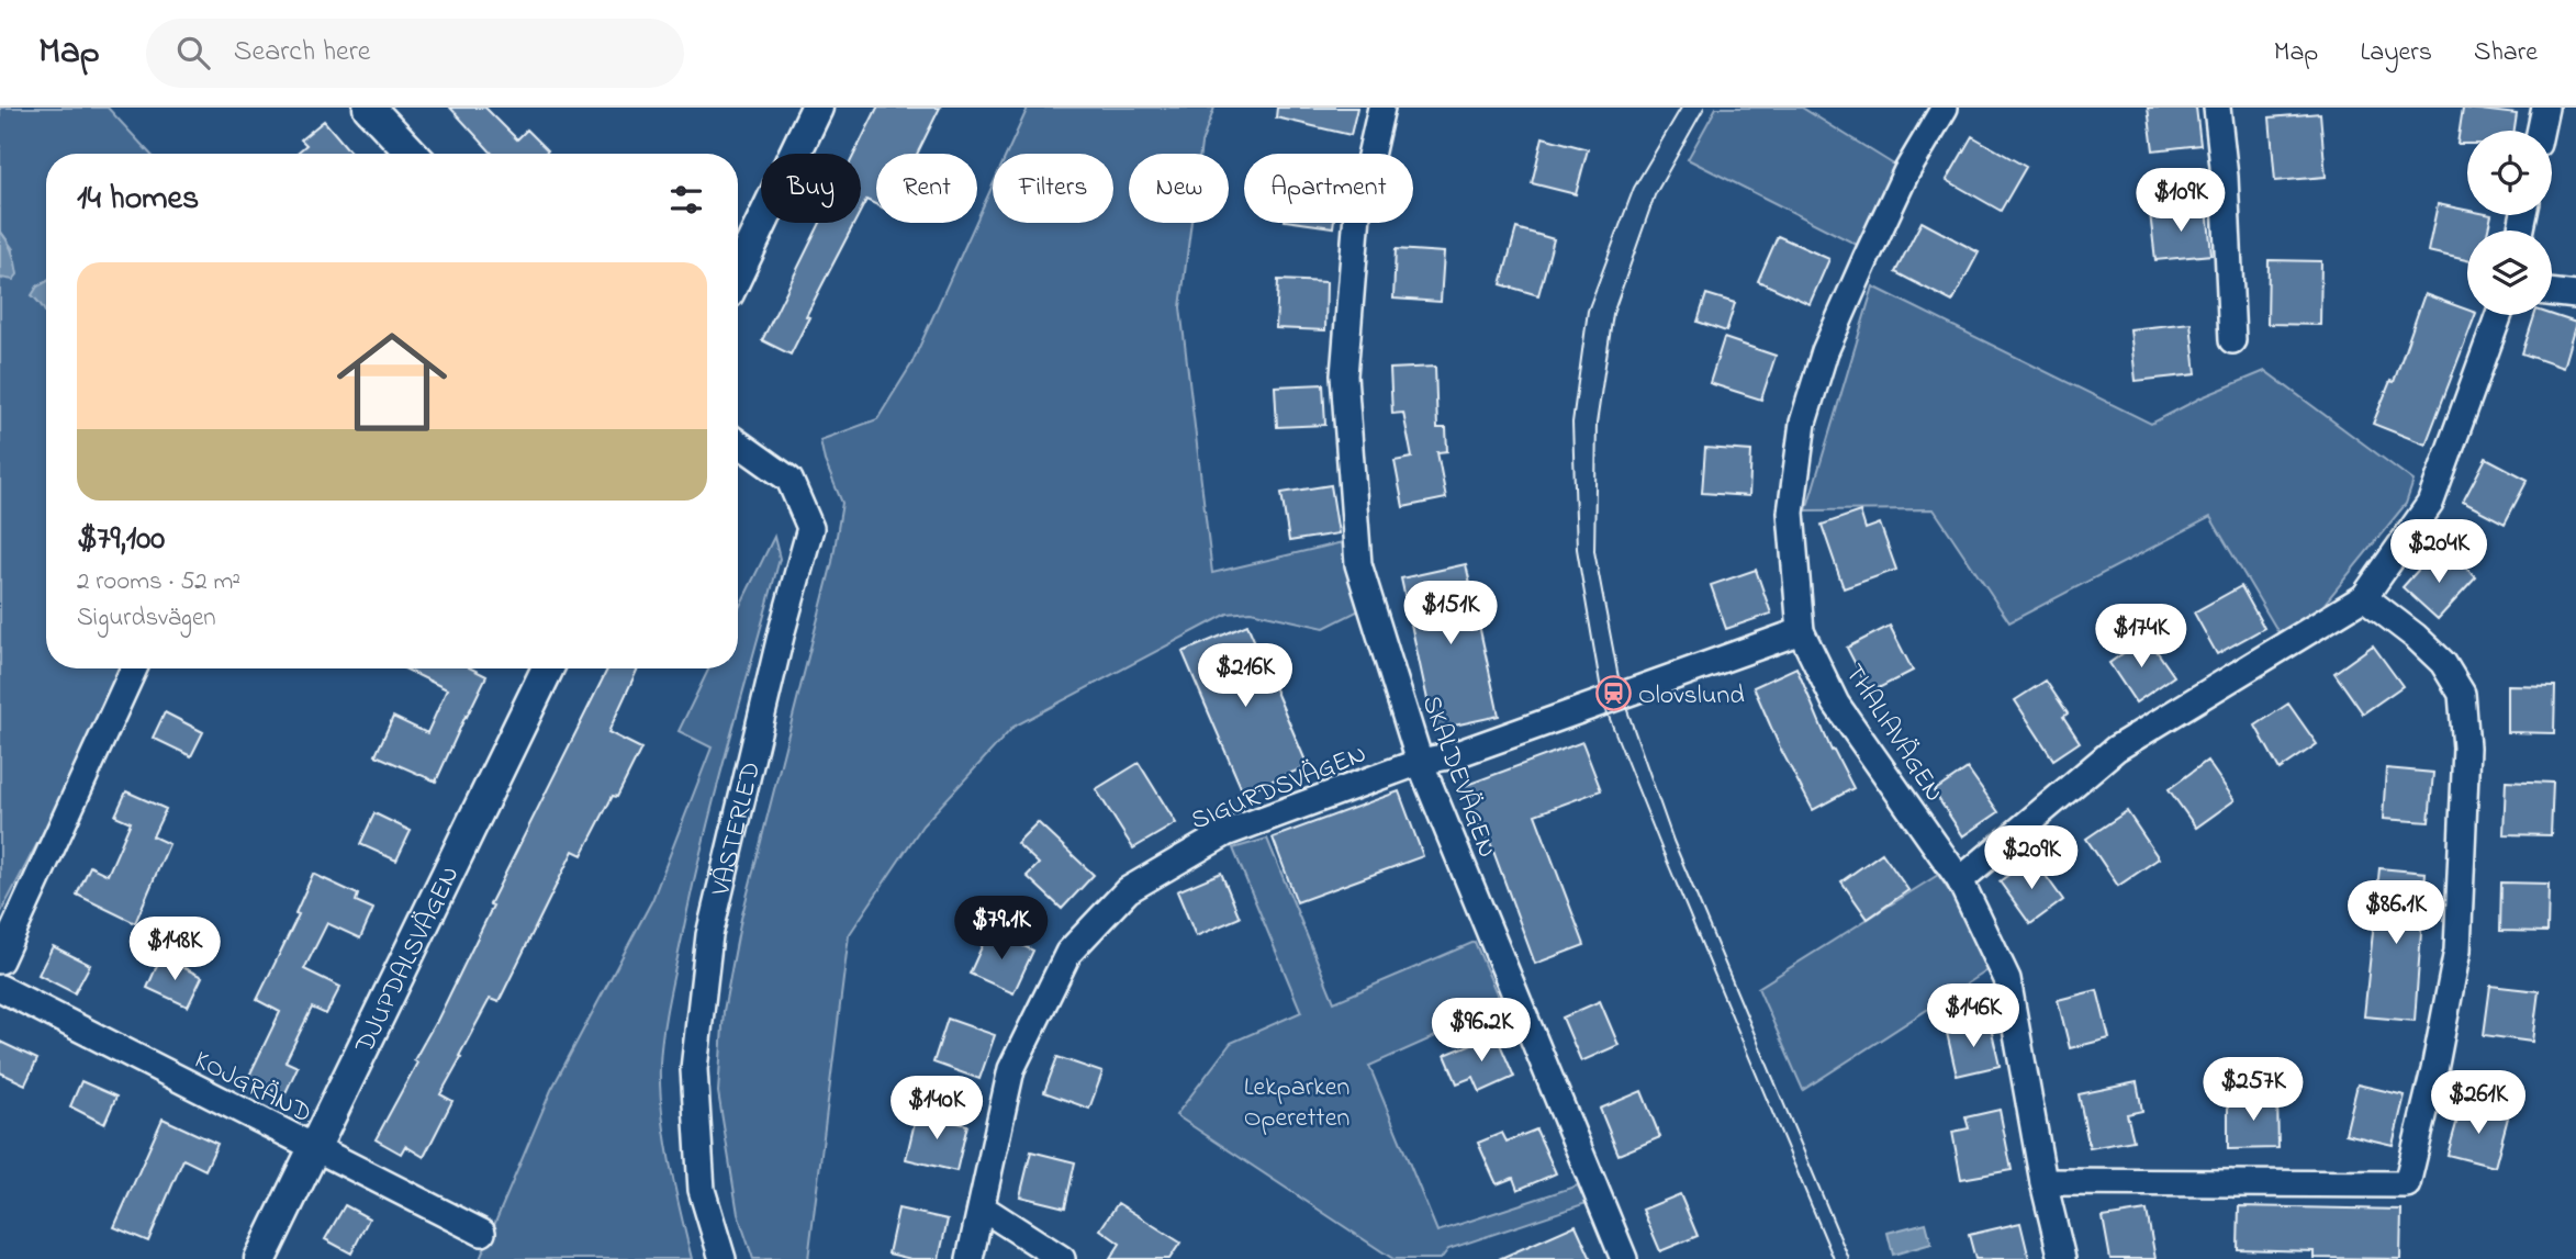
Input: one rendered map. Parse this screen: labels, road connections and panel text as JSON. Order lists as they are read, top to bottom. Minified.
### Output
{"streets":{"street":["THALIAVÄGEN","SKALDEVÄGEN","SIGURDSVÄGEN","VÄSTERLED","DJUPDALSVÄGEN","KOJGRÄND"]},"crossings":[["THALIAVÄGEN","SIGURDSVÄGEN"],["SKALDEVÄGEN","SIGURDSVÄGEN"],["DJUPDALSVÄGEN","KOJGRÄND"]],"parks":["Lekparken Operetten"],"places":{"station":["Olovslund"]},"page":{"header":"Map","search":"Search here","nav":["Map","Layers","Share"],"chip":["Buy","Rent","Filters","New","Apartment"],"heading":"14 homes","price":["$109K","$204K","$151K","$174K","$216K","$209K","$86.1K","$79.1K","$148K","$146K","$96.2K","$257K","$261K","$140K"],"list":[{"name":"$79,100","note":"2 rooms · 52 m² · Sigurdsvägen"}]}}
